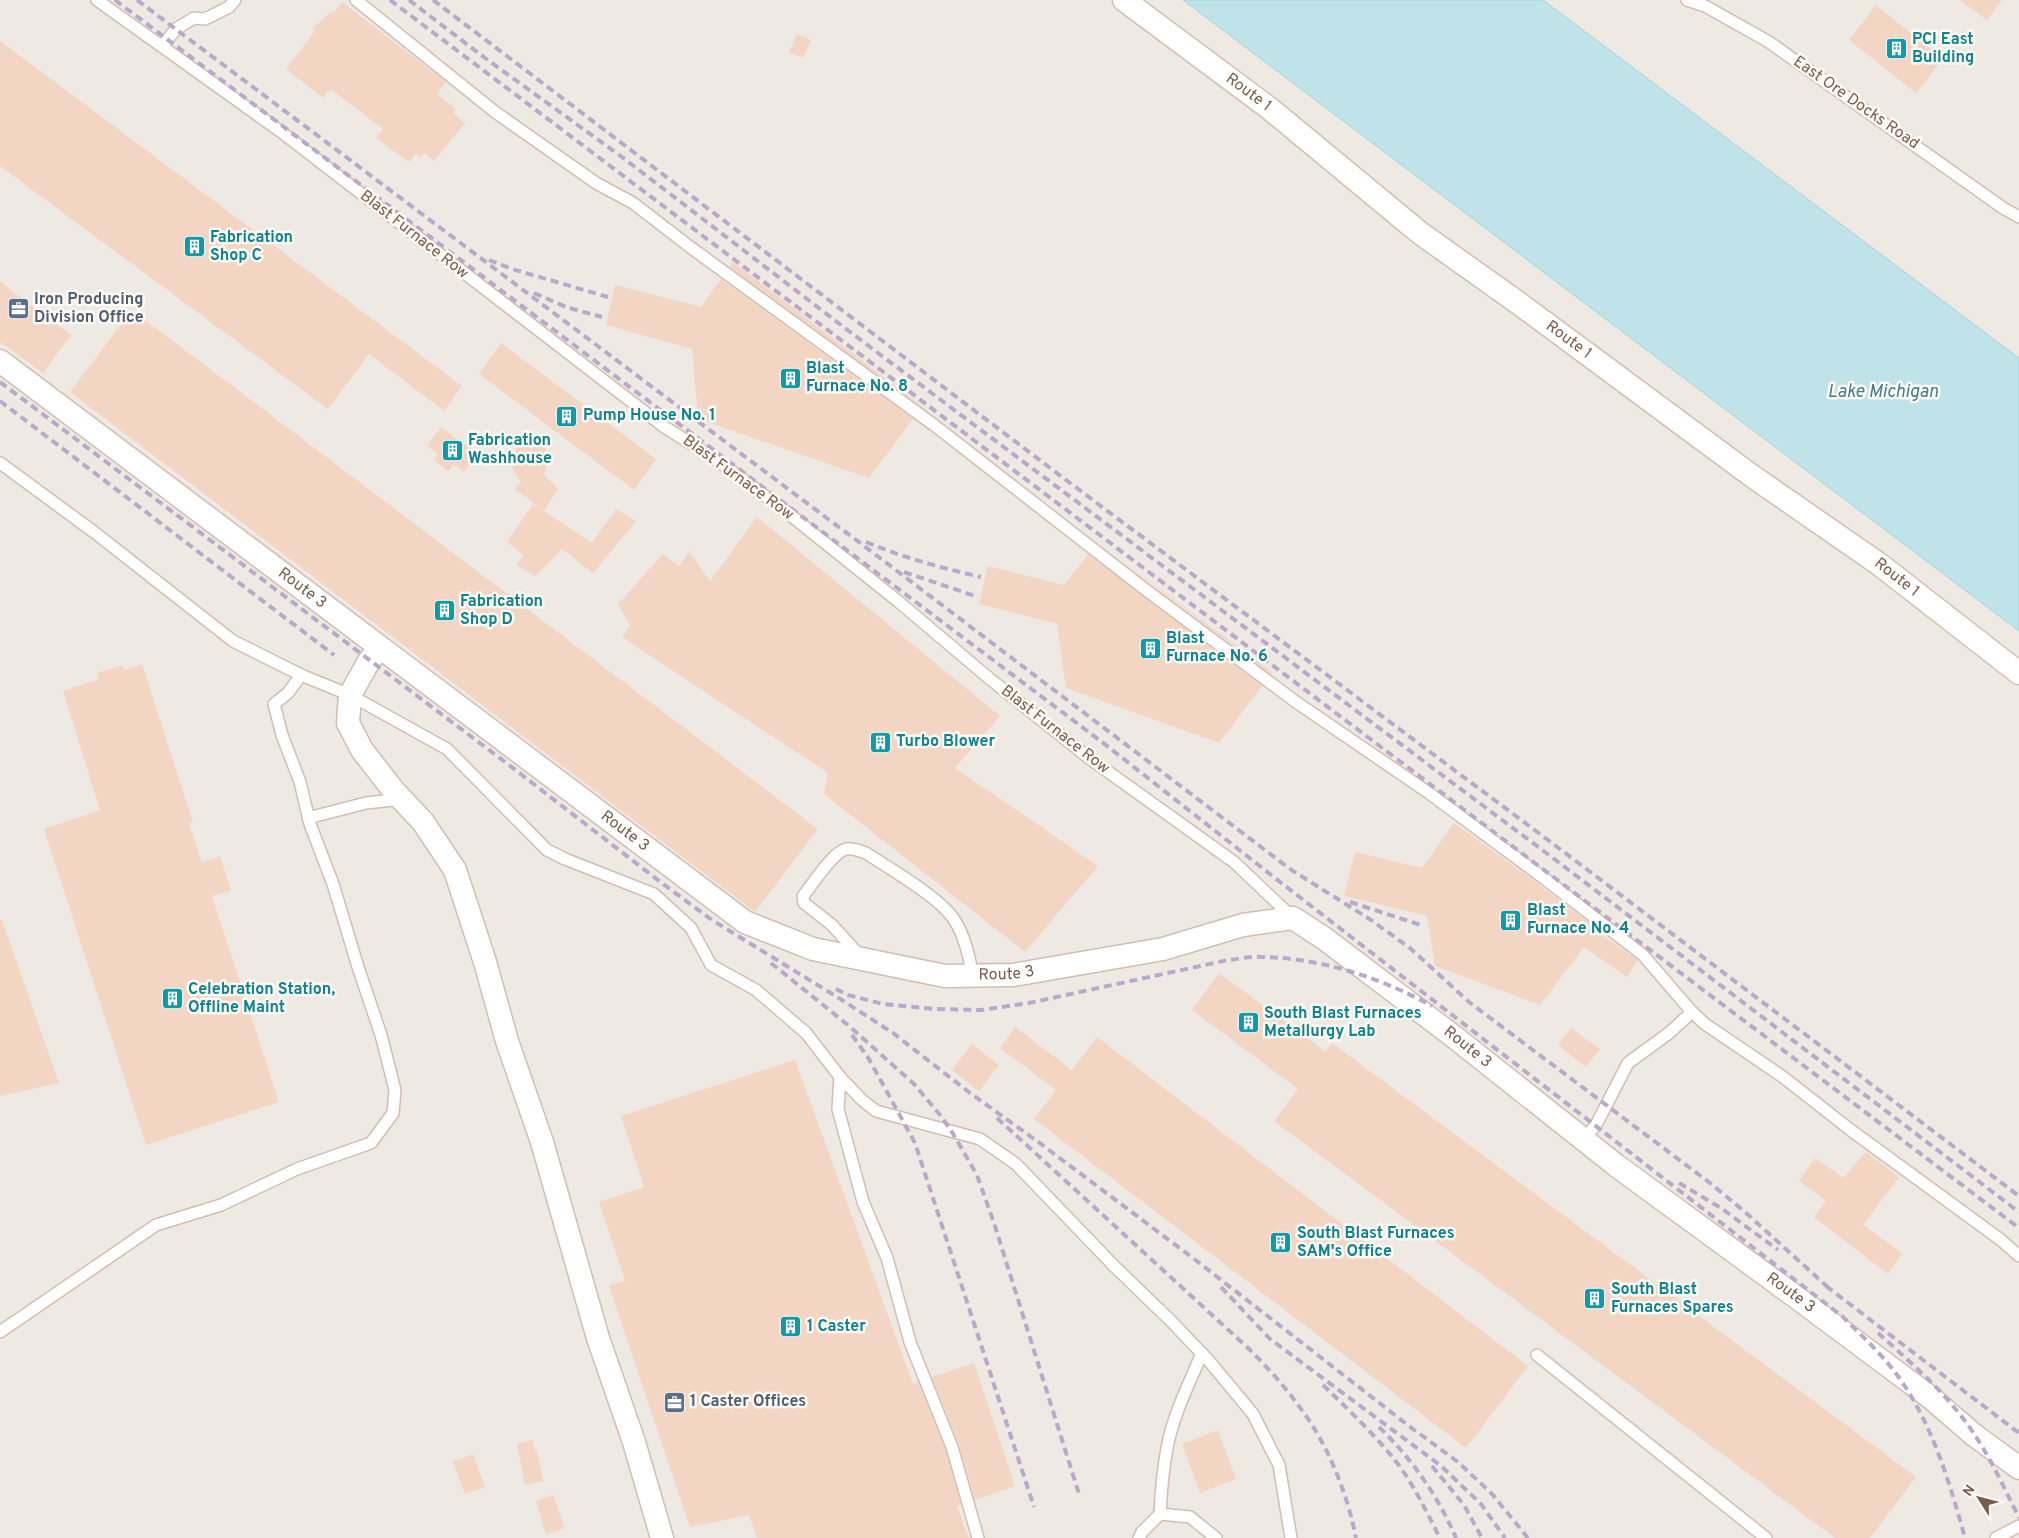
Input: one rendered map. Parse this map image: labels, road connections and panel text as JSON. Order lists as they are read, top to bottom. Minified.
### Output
{"streets":{"street":["Route 1","Route 3"],"lane":["East Ore Docks Road","Blast Furnace Row"]},"crossings":[["Blast Furnace Row","Route 3"]],"water":["Lake Michigan"],"places":{"building":["PCI East Building","Fabrication Shop C","Blast Furnace No. 8","Pump House No. 1","Fabrication Washhouse","Fabrication Shop D","Blast Furnace No. 6","Turbo Blower","Blast Furnace No. 4","Celebration Station, Offline Maint","South Blast Furnaces Metallurgy Lab","South Blast Furnaces SAM's Office","South Blast Furnaces Spares","1 Caster"],"office":["Iron Producing Division Office","1 Caster Offices"]},"north":"top left"}
